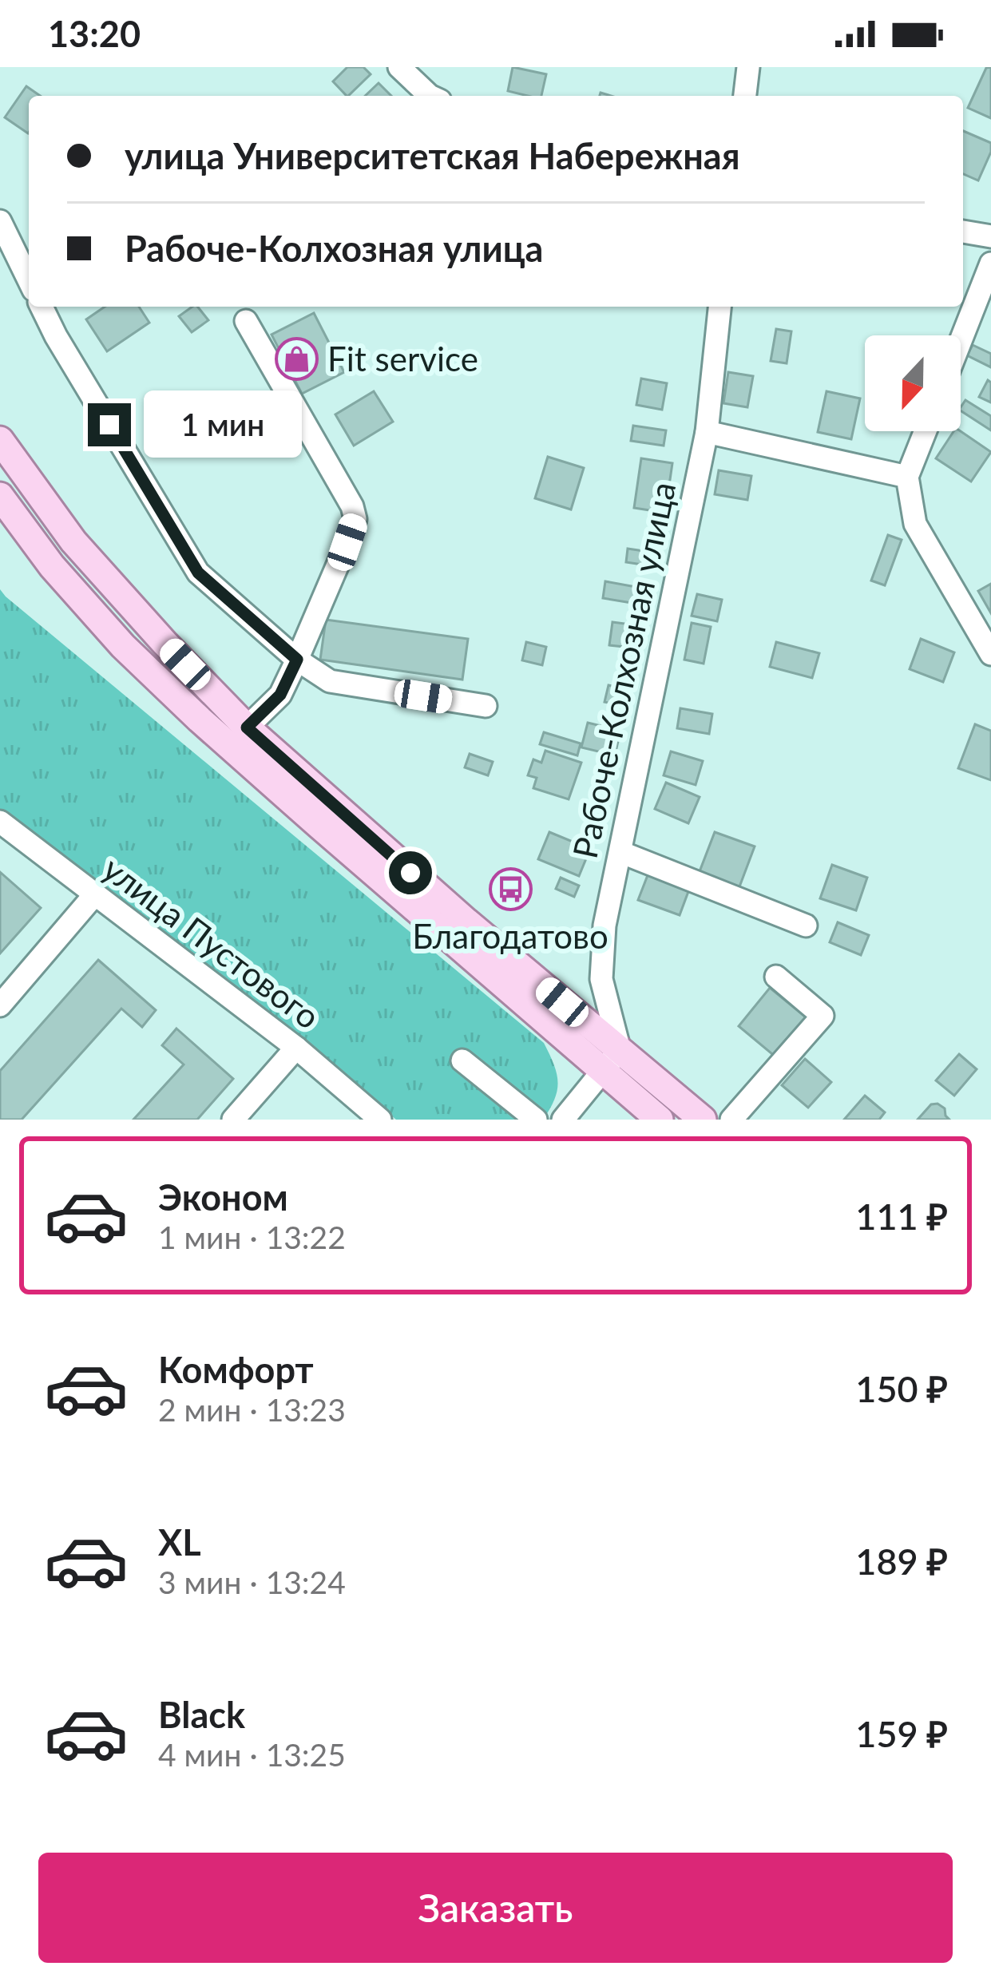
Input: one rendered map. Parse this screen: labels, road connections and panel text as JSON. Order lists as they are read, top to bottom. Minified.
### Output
{"streets":{"street":["Рабоче-Колхозная улица","улица Пустового"]},"places":{"shop":["Fit service"],"bus stop":["Благодатово"]},"north":"bottom","page":{"status":"13:20","banner":["улица Университетская Набережная","Рабоче-Колхозная улица"],"bubble":"1 мин","list":[{"name":"Эконом","note":"1 мин · 13:22","value":"111 ₽"},{"name":"Комфорт","note":"2 мин · 13:23","value":"150 ₽"},{"name":"XL","note":"3 мин · 13:24","value":"189 ₽"},{"name":"Black","note":"4 мин · 13:25","value":"159 ₽"}],"buttons":"Заказать"}}
